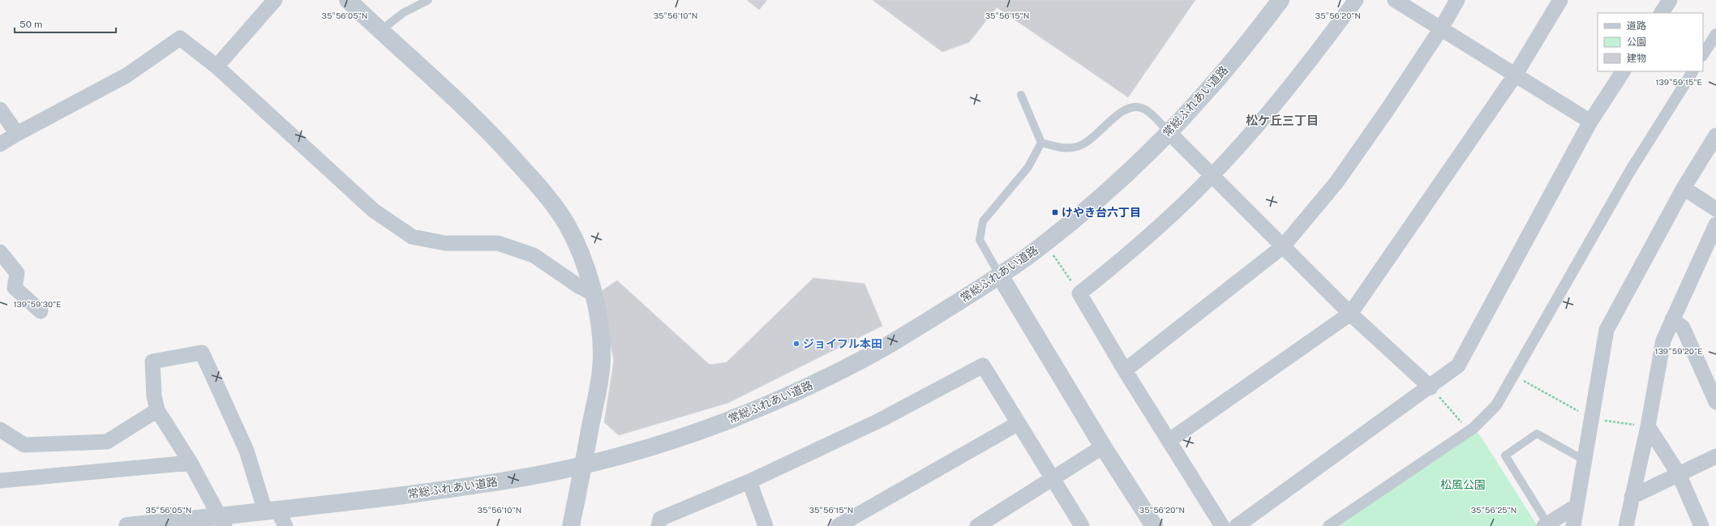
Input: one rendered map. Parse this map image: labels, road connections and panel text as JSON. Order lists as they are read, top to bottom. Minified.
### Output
{"streets":{"street":["常総ふれあい道路"]},"districts":["松ケ丘三丁目"],"parks":["松風公園"],"places":{"transit":["けやき台六丁目"],"other":["ジョイフル本田"]},"legend":["道路","公園","建物"],"scale_bar":"50 m","coordinates":["35°56'05\"N","35°56'10\"N","35°56'15\"N","35°56'20\"N","139°59'15\"E","139°59'30\"E","139°59'20\"E","35°56'25\"N"]}
